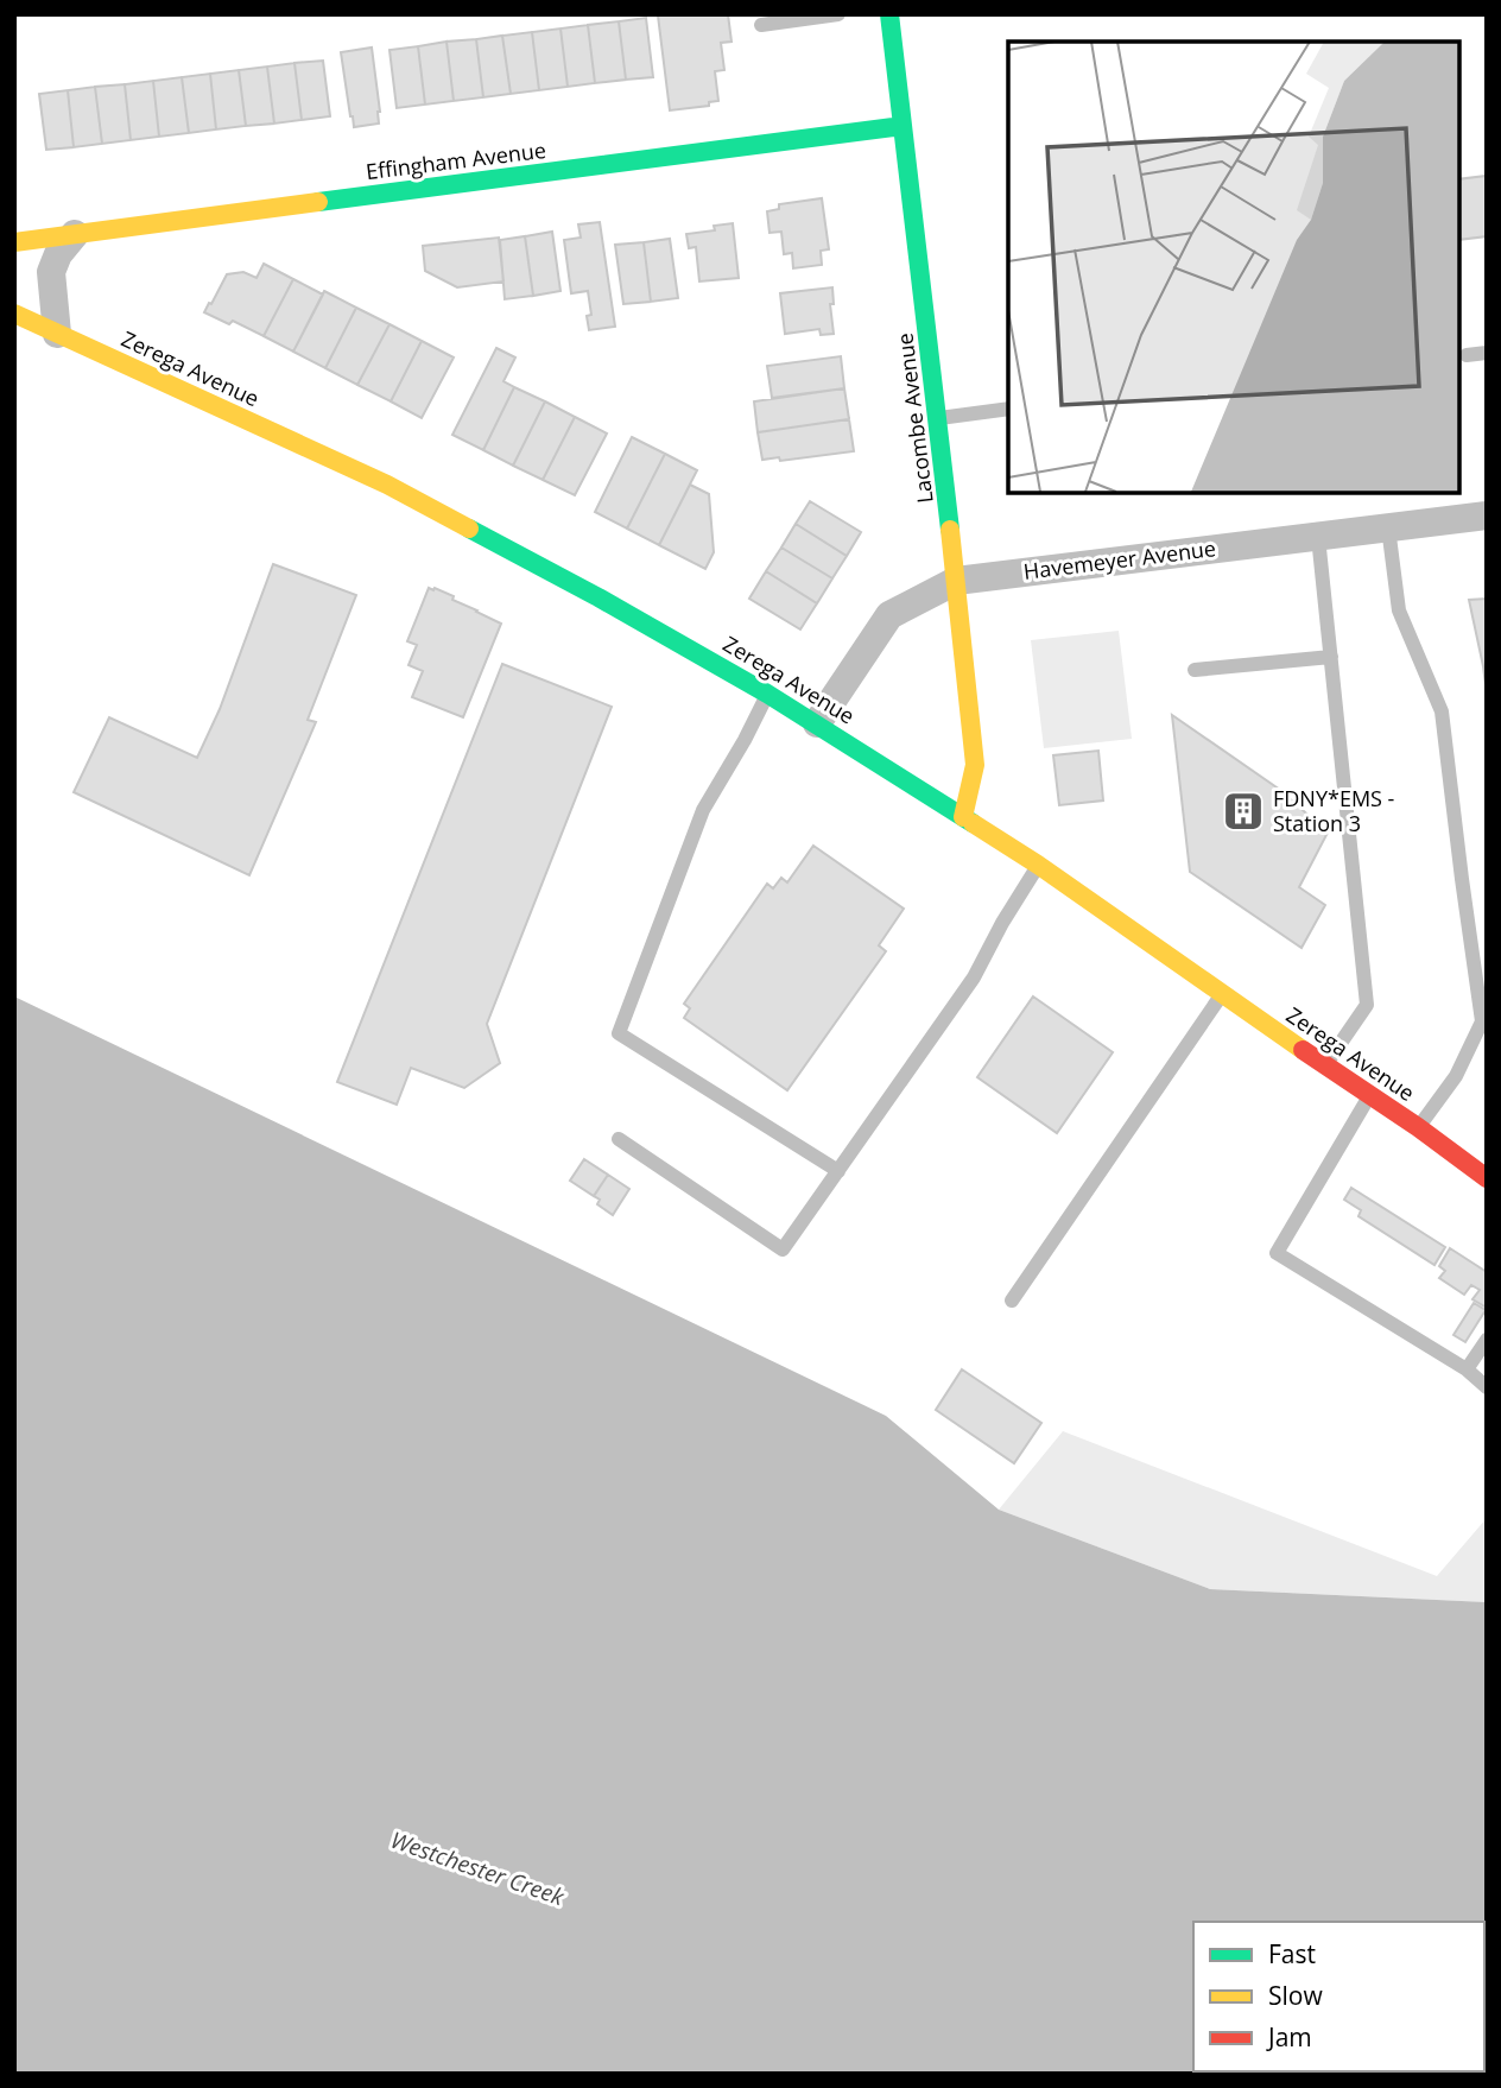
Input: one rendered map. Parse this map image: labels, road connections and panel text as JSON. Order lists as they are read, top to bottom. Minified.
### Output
{"streets":{"street":["Effingham Avenue","Zerega Avenue","Lacombe Avenue","Havemeyer Avenue"]},"crossings":[["Effingham Avenue","Lacombe Avenue"],["Zerega Avenue","Lacombe Avenue"],["Zerega Avenue","Havemeyer Avenue"],["Lacombe Avenue","Havemeyer Avenue"]],"water":["Westchester Creek"],"places":{"building":["FDNY*EMS - Station 3"]},"legend":["Fast","Slow","Jam"]}
